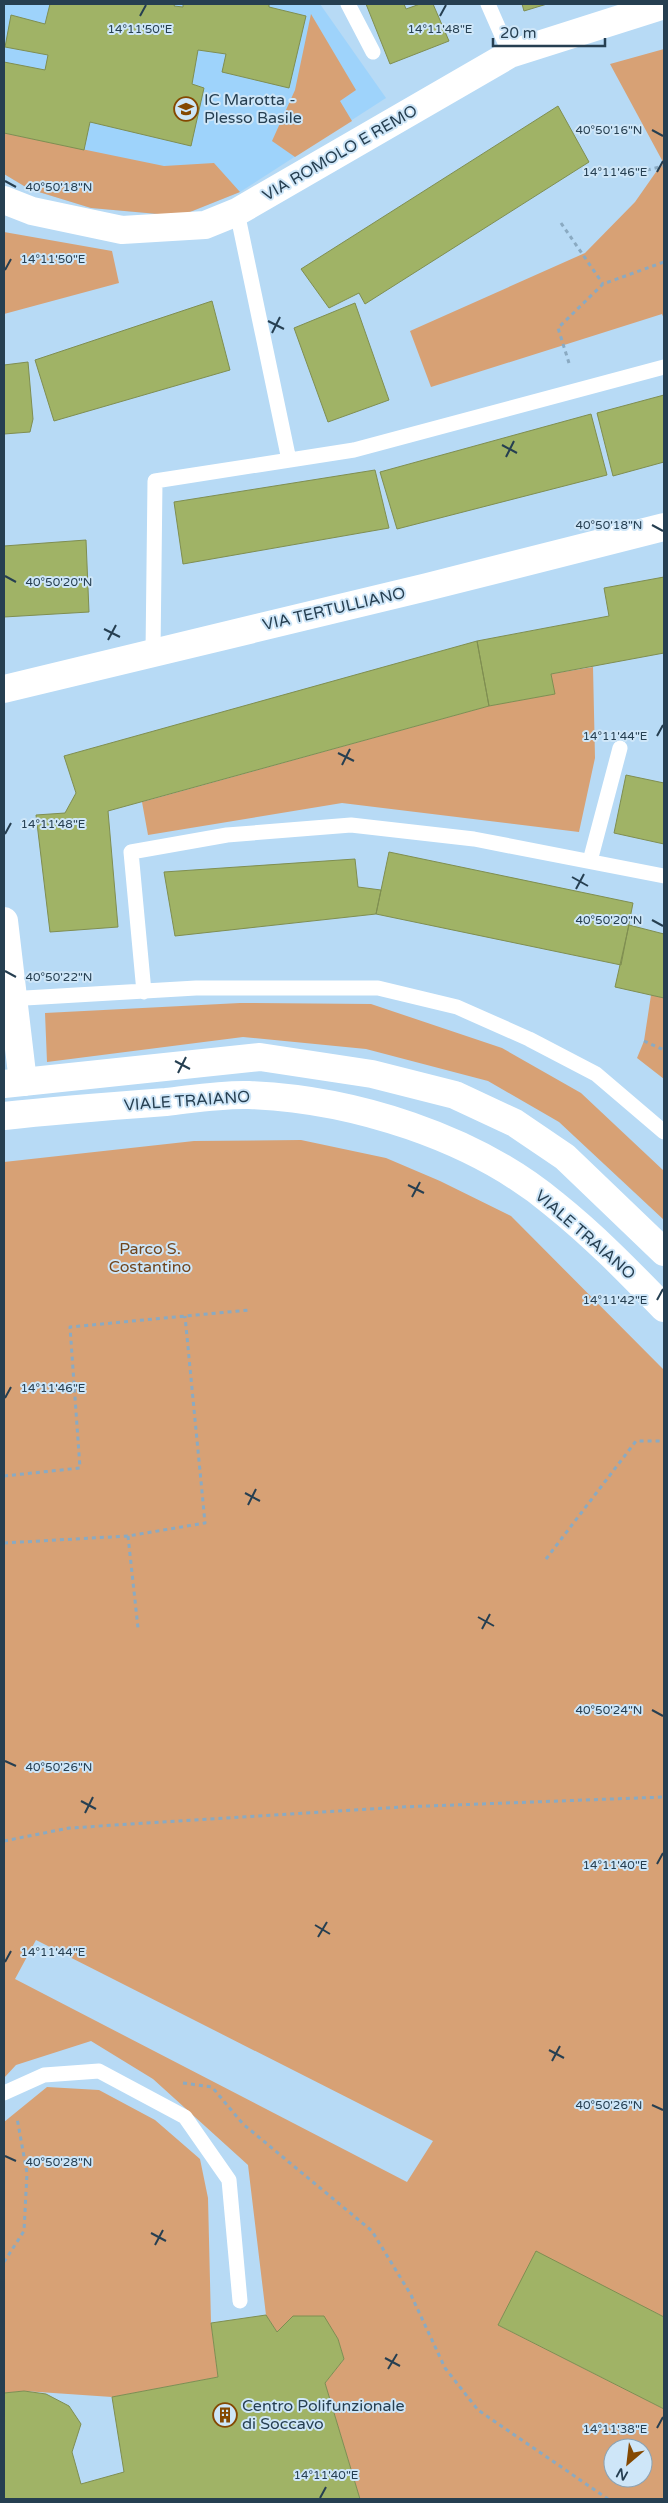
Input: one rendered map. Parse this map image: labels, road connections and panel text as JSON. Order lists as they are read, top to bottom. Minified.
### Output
{"streets":{"street":["VIA ROMOLO E REMO","VIA TERTULLIANO","VIALE TRAIANO"]},"parks":["Parco S. Costantino"],"places":{"school or university":["IC Marotta - Plesso Basile"],"building":["Centro Polifunzionale di Soccavo"]},"scale_bar":"20 m","north":"bottom left","coordinates":["14°11'50\"E","14°11'48\"E","40°50'16\"N","14°11'46\"E","40°50'18\"N","40°50'20\"N","14°11'44\"E","40°50'22\"N","14°11'42\"E","40°50'24\"N","40°50'26\"N","14°11'40\"E","40°50'28\"N","14°11'38\"E"]}
